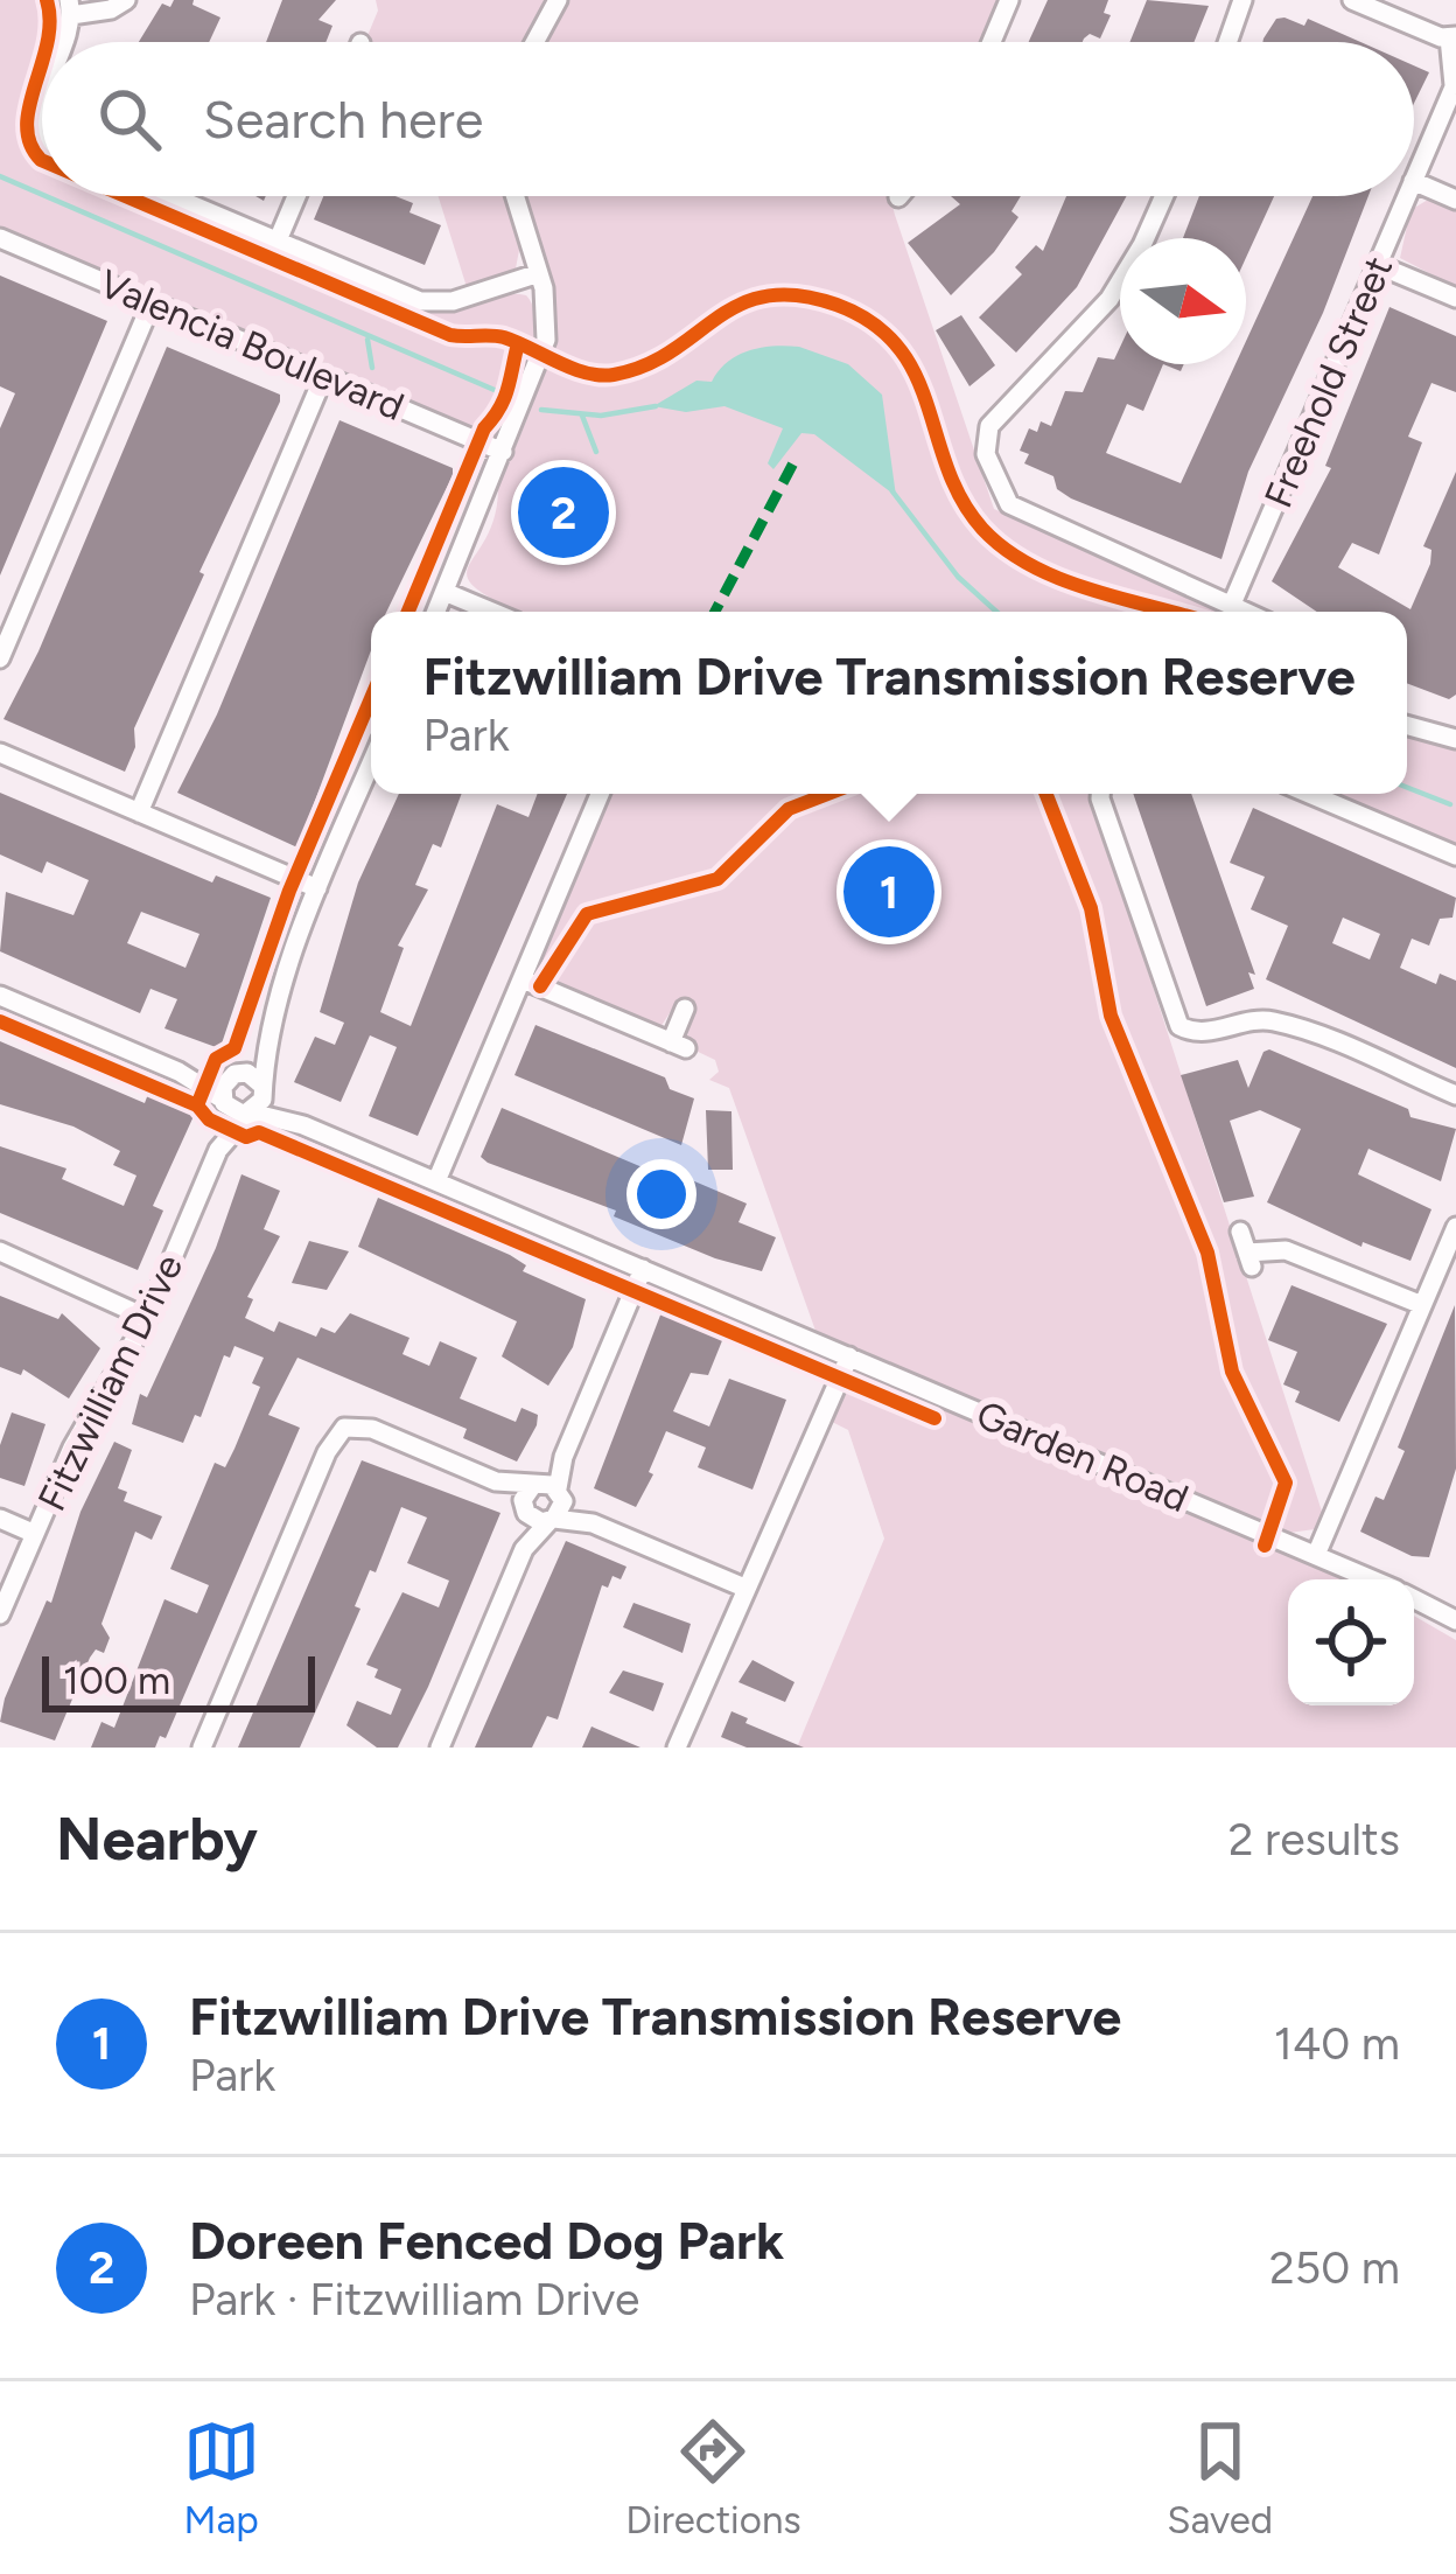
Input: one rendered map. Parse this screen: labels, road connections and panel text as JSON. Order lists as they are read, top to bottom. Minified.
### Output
{"streets":{"street":["Valencia Boulevard","Freehold Street","Fitzwilliam Drive","Garden Road"]},"crossings":[["Fitzwilliam Drive","Garden Road"]],"scale_bar":"100 m","north":"right","page":{"search":"Search here","pins":["2","1"],"popup":["Fitzwilliam Drive Transmission Reserve","Park"],"scale":"100 m","heading":["Nearby","2 results"],"list":[{"mark":"1","name":"Fitzwilliam Drive Transmission Reserve","note":"Park","value":"140 m"},{"mark":"2","name":"Doreen Fenced Dog Park","note":"Park · Fitzwilliam Drive","value":"250 m"}],"nav":["Map","Directions","Saved"]}}
